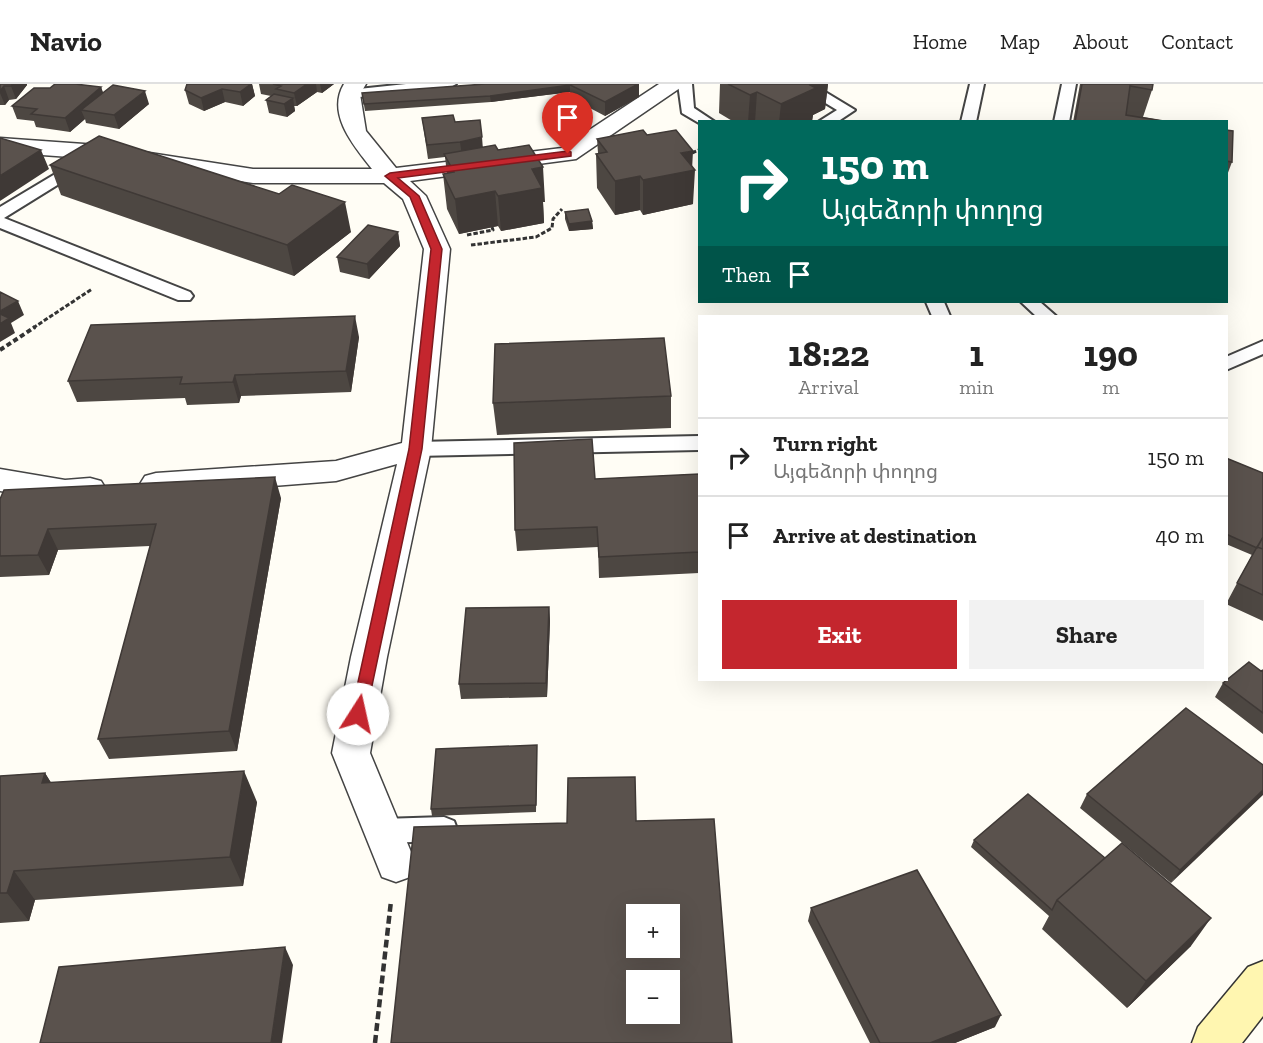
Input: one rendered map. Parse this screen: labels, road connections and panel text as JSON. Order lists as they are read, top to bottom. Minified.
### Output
{"page":{"header":"Navio","nav":["Home","Map","About","Contact"],"turn":["150 m","Այգեձորի փողոց"],"then":"Then","eta":["18:22","Arrival","1","min","190","m"],"list":[{"name":"Turn right","note":"Այգեձորի փողոց","value":"150 m"},{"name":"Arrive at destination","value":"40 m"}],"buttons":["Exit","Share"],"map_buttons":["+","−"]}}
